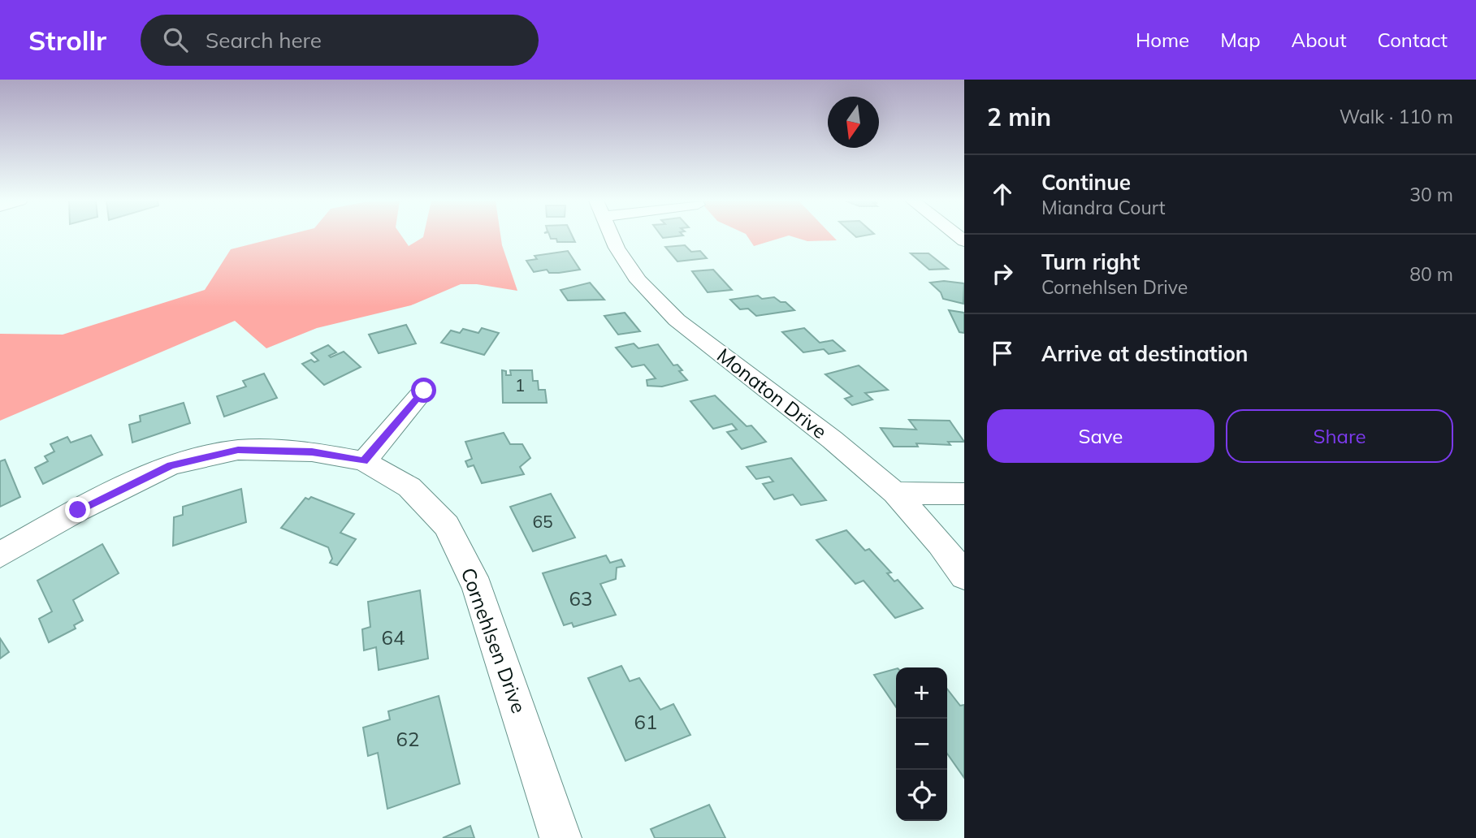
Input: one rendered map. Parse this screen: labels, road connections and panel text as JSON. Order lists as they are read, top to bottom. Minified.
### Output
{"streets":{"street":["Monaton Drive","Cornehlsen Drive"]},"house_numbers":["1","65","63","64","61","62"],"north":"bottom","page":{"header":"Strollr","search":"Search here","nav":["Home","Map","About","Contact"],"heading":["2 min","Walk · 110 m"],"list":[["Continue","Miandra Court","30 m"],["Turn right","Cornehlsen Drive","80 m"],"Arrive at destination"],"buttons":["Save","Share"],"map_buttons":["+","−"]}}
